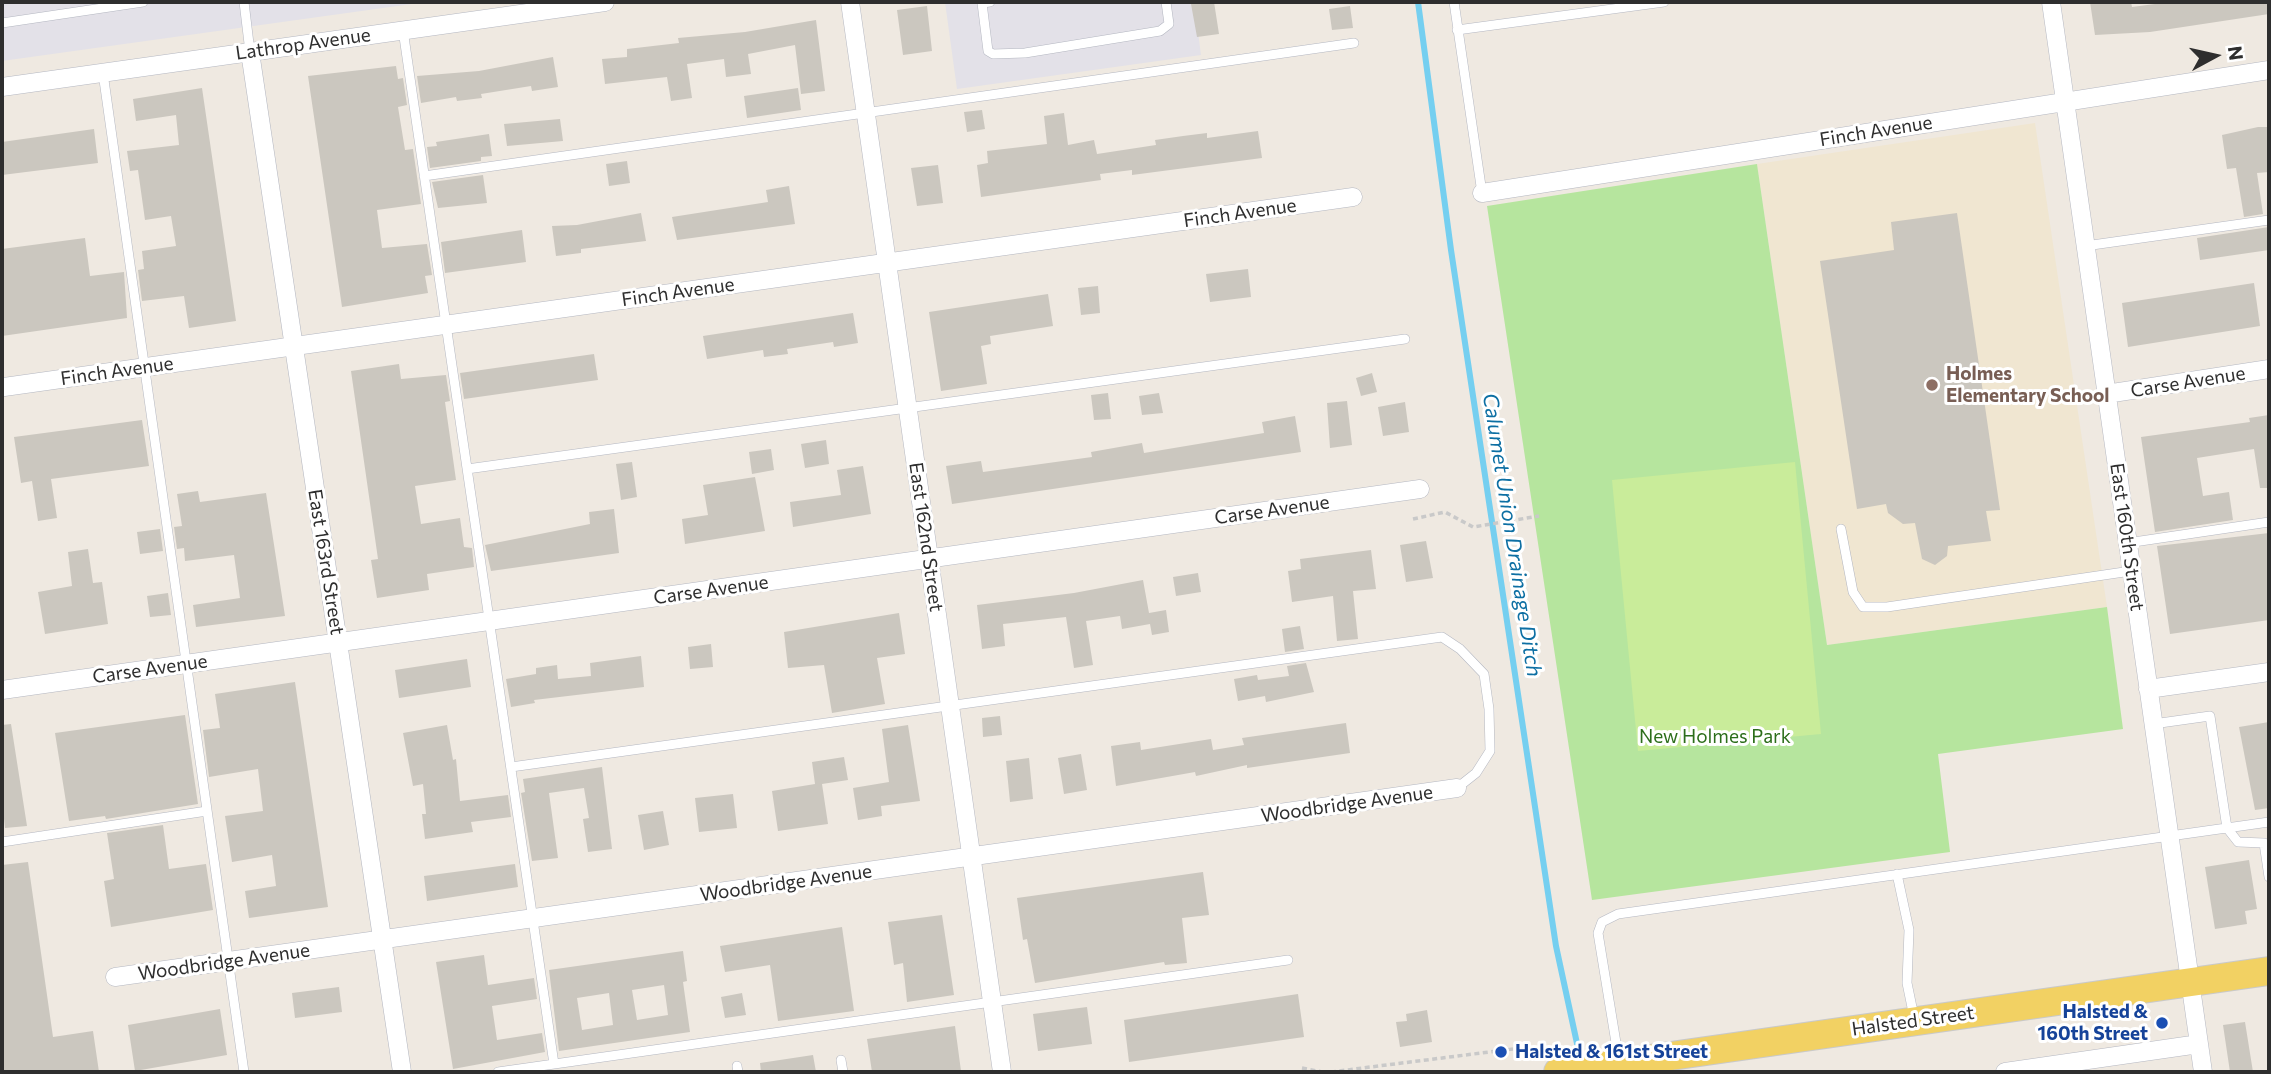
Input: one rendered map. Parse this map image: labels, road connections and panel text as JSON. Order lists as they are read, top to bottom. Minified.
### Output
{"streets":{"main road":["Halsted Street"],"street":["Lathrop Avenue","Finch Avenue","Carse Avenue","East 162nd Street","East 160th Street","East 163rd Street","Woodbridge Avenue"]},"crossings":[["Lathrop Avenue","East 163rd Street"],["Finch Avenue","East 162nd Street"],["Finch Avenue","East 160th Street"],["Finch Avenue","East 163rd Street"],["Carse Avenue","East 162nd Street"],["Carse Avenue","East 160th Street"],["Carse Avenue","East 163rd Street"],["East 162nd Street","Woodbridge Avenue"],["East 160th Street","Halsted Street"],["East 163rd Street","Woodbridge Avenue"]],"water":["Calumet Union Drainage Ditch"],"parks":["New Holmes Park"],"places":["Holmes Elementary School","Halsted & 160th Street","Halsted & 161st Street"],"north":"right"}
